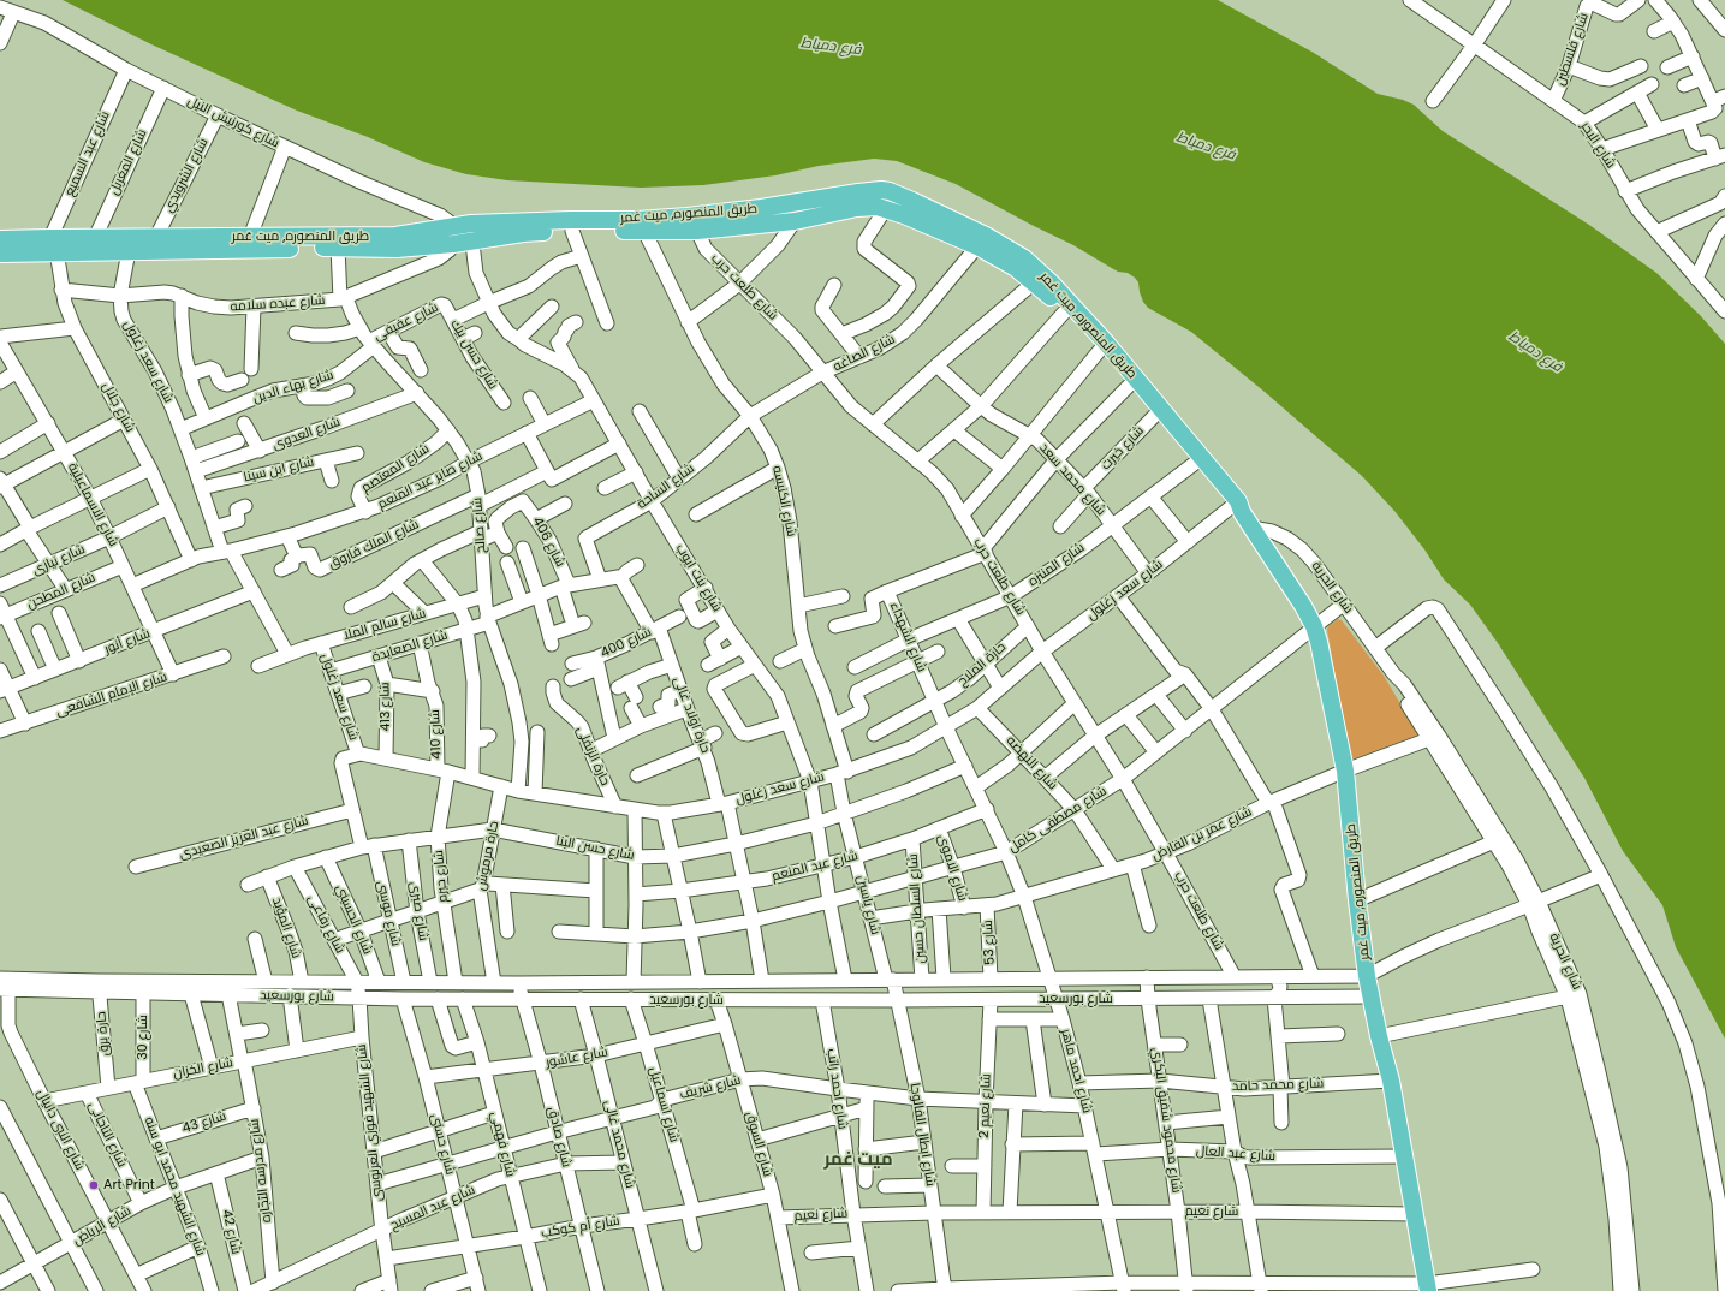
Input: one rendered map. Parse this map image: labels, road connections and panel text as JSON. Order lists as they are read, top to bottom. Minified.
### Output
{"streets":{"main road":["طريق المنصوره, ميت غمر"],"street":["شارع فلسطين","شارع كورنيش النيل","شارع البحر","شارع عبد السميع","شارع المغربل","شارع الشرويدي","شارع طلعت حرب","شارع عبده سلامه","شارع عفيفى","شارع الصاغه","شارع حسن بيك","شارع سعد زغلول","شارع بهاء الدين","شارع جلال","شارع العدوى","شارع خيرت","شارع المعتصم","شارع ابن سينا","شارع محمد سعد","شارع صابر عبد المنعم","شارع الساحة","شارع الكنيسه","شارع الاسماعيلية","شارع صالح","شارع 406","شارع الملك فاروق","شارع نيازى","شارع المنتزه","شارع بنت ايوب","شارع الحرية","شارع المطحن","شارع سالم الملا","شارع الشهداء","شارع أنور","شارع 400","شارع الصعايدة","حارة الملاح","شارع الإمام الشافعى","شارع 413","حارة اولاد غالى","شارع 410","حارة الزنفلى","شارع النهضه","شارع مصطفى كامل","شارع عمر بن الفارض","شارع عبد العزيز الصعيدى","شارع حسن البنا","حارة مرموش","شارع عبد المنعم","شارع الاموى","شارع حيرم","شارع ياسين","شارع السلطان حسين","شارع صبرى","شارع موسى","شارع الحسيني","شارع رفاعى","شارع المؤيد","شارع 53","شارع بورسعيد","حارة برق","شارع 30","شارع عاشور","شارع الخزان","شارع احمد ماهر","شارع محمد حامد","شارع شريف","شارع احمد راتب","شارع اسماعيل","شارع نعيم 2","شارع محمود شفيق البكري","شارع 43","شارع الشهيد فوزي العرنوسى","شارع النبى دانيال","شارع التاجانى","شارع ابطال الفالوجا","شارع صادق","شارع حسنى","شارع فهمي","شارع محمد غالى","شارع السوق","شارع عبد العال","شارع مدرسه التجاره","شارع الشهيد محمد ابو سنه","شارع عبد المسيح","شارع نعيم","شارع الرياض","شارع أم كوكب","شارع 42"]},"crossings":[["شارع فلسطين","شارع البحر"],["شارع كورنيش النيل","شارع عبد السميع"],["شارع كورنيش النيل","شارع المغربل"],["شارع كورنيش النيل","شارع الشرويدي"],["شارع كورنيش النيل","طريق المنصوره, ميت غمر"],["شارع عبد السميع","طريق المنصوره, ميت غمر"],["شارع عبد السميع","شارع جلال"],["شارع المغربل","طريق المنصوره, ميت غمر"],["شارع الشرويدي","طريق المنصوره, ميت غمر"],["طريق المنصوره, ميت غمر","شارع طلعت حرب"],["طريق المنصوره, ميت غمر","شارع عبده سلامه"],["طريق المنصوره, ميت غمر","شارع الصاغه"],["طريق المنصوره, ميت غمر","شارع سعد زغلول"],["طريق المنصوره, ميت غمر","شارع جلال"],["طريق المنصوره, ميت غمر","شارع خيرت"],["طريق المنصوره, ميت غمر","شارع الكنيسه"],["طريق المنصوره, ميت غمر","شارع صالح"],["طريق المنصوره, ميت غمر","شارع المنتزه"],["طريق المنصوره, ميت غمر","شارع بنت ايوب"],["طريق المنصوره, ميت غمر","شارع الحرية"],["طريق المنصوره, ميت غمر","شارع مصطفى كامل"],["طريق المنصوره, ميت غمر","شارع عمر بن الفارض"],["طريق المنصوره, ميت غمر","شارع بورسعيد"],["طريق المنصوره, ميت غمر","شارع محمد حامد"],["طريق المنصوره, ميت غمر","شارع عبد العال"],["طريق المنصوره, ميت غمر","شارع نعيم"],["شارع طلعت حرب","شارع الصاغه"],["شارع طلعت حرب","شارع سعد زغلول"],["شارع طلعت حرب","شارع المنتزه"],["شارع طلعت حرب","شارع الشهداء"],["شارع طلعت حرب","حارة الملاح"],["شارع طلعت حرب","شارع مصطفى كامل"],["شارع طلعت حرب","شارع عمر بن الفارض"],["شارع طلعت حرب","شارع بورسعيد"],["شارع عبده سلامه","شارع سعد زغلول"],["شارع عبده سلامه","شارع جلال"],["شارع عبده سلامه","شارع صالح"],["شارع عفيفى","شارع حسن بيك"],["شارع عفيفى","شارع بهاء الدين"],["شارع عفيفى","شارع صالح"],["شارع الصاغه","شارع الساحة"],["شارع الصاغه","شارع الكنيسه"],["شارع سعد زغلول","شارع بهاء الدين"],["شارع سعد زغلول","شارع العدوى"],["شارع سعد زغلول","شارع ابن سينا"],["شارع سعد زغلول","شارع محمد سعد"],["شارع سعد زغلول","شارع صابر عبد المنعم"],["شارع سعد زغلول","شارع الكنيسه"],["شارع سعد زغلول","شارع صالح"],["شارع سعد زغلول","شارع بنت ايوب"],["شارع سعد زغلول","شارع سالم الملا"],["شارع سعد زغلول","شارع الشهداء"],["شارع سعد زغلول","شارع أنور"],["شارع سعد زغلول","شارع الصعايدة"],["شارع سعد زغلول","شارع 413"],["شارع سعد زغلول","حارة اولاد غالى"],["شارع سعد زغلول","شارع 410"],["شارع سعد زغلول","حارة الزنفلى"],["شارع سعد زغلول","شارع النهضه"],["شارع سعد زغلول","حارة مرموش"],["شارع سعد زغلول","شارع حيرم"],["شارع سعد زغلول","شارع ياسين"],["شارع سعد زغلول","شارع موسى"],["شارع سعد زغلول","شارع احمد ماهر"],["شارع بهاء الدين","شارع صالح"],["شارع جلال","شارع صابر عبد المنعم"],["شارع جلال","شارع نيازى"],["شارع العدوى","شارع صالح"],["شارع خيرت","شارع محمد سعد"],["شارع المعتصم","شارع صابر عبد المنعم"],["شارع المعتصم","شارع صالح"],["شارع محمد سعد","شارع المنتزه"],["شارع صابر عبد المنعم","شارع الاسماعيلية"],["شارع صابر عبد المنعم","شارع صالح"],["شارع صابر عبد المنعم","شارع الملك فاروق"],["شارع صابر عبد المنعم","شارع بنت ايوب"],["شارع الساحة","شارع الكنيسه"],["شارع الساحة","شارع بنت ايوب"],["شارع الكنيسه","شارع ياسين"],["شارع الاسماعيلية","شارع نيازى"],["شارع الاسماعيلية","شارع المطحن"],["شارع الاسماعيلية","شارع أنور"],["شارع الاسماعيلية","شارع الإمام الشافعى"],["شارع صالح","شارع الملك فاروق"],["شارع صالح","شارع سالم الملا"],["شارع صالح","شارع الصعايدة"],["شارع المنتزه","شارع الشهداء"],["شارع بنت ايوب","شارع مصطفى كامل"],["شارع بنت ايوب","شارع حسن البنا"],["شارع بنت ايوب","شارع عبد المنعم"],["شارع بنت ايوب","شارع بورسعيد"],["شارع الحرية","شارع مصطفى كامل"],["شارع الحرية","شارع عمر بن الفارض"],["شارع الشهداء","حارة الملاح"],["شارع الشهداء","شارع احمد ماهر"],["شارع 400","حارة اولاد غالى"],["شارع الصعايدة","شارع 413"],["شارع الصعايدة","شارع 410"],["حارة اولاد غالى","شارع مصطفى كامل"],["حارة اولاد غالى","شارع حسن البنا"],["حارة اولاد غالى","شارع عبد المنعم"],["حارة اولاد غالى","شارع بورسعيد"],["شارع 410","شارع حيرم"],["شارع النهضه","شارع مصطفى كامل"],["شارع النهضه","شارع عمر بن الفارض"],["شارع مصطفى كامل","شارع الاموى"],["شارع مصطفى كامل","شارع ياسين"],["شارع مصطفى كامل","شارع السلطان حسين"],["شارع مصطفى كامل","شارع احمد ماهر"],["شارع عمر بن الفارض","شارع الاموى"],["شارع عمر بن الفارض","شارع ياسين"],["شارع عمر بن الفارض","شارع السلطان حسين"],["شارع عمر بن الفارض","شارع 53"],["شارع عمر بن الفارض","شارع احمد ماهر"],["شارع عبد العزيز الصعيدى","شارع موسى"],["شارع حسن البنا","حارة مرموش"],["شارع حسن البنا","شارع حيرم"],["شارع حسن البنا","شارع ياسين"],["شارع حسن البنا","شارع صبرى"],["شارع حسن البنا","شارع موسى"],["شارع حسن البنا","شارع الحسيني"],["شارع حسن البنا","شارع رفاعى"],["شارع حسن البنا","شارع المؤيد"],["شارع حسن البنا","شارع احمد ماهر"],["حارة مرموش","شارع بورسعيد"],["شارع عبد المنعم","شارع الاموى"],["شارع عبد المنعم","شارع ياسين"],["شارع عبد المنعم","شارع السلطان حسين"],["شارع عبد المنعم","شارع احمد ماهر"],["شارع حيرم","شارع بورسعيد"],["شارع ياسين","شارع بورسعيد"],["شارع ياسين","شارع ابطال الفالوجا"],["شارع السلطان حسين","شارع بورسعيد"],["شارع صبرى","شارع بورسعيد"],["شارع موسى","شارع بورسعيد"],["شارع الحسيني","شارع بورسعيد"],["شارع رفاعى","شارع بورسعيد"],["شارع رفاعى","شارع الشهيد فوزي العرنوسى"],["شارع المؤيد","شارع بورسعيد"],["شارع 53","شارع بورسعيد"],["شارع بورسعيد","حارة برق"],["شارع بورسعيد","شارع 30"],["شارع بورسعيد","شارع احمد ماهر"],["شارع بورسعيد","شارع احمد راتب"],["شارع بورسعيد","شارع اسماعيل"],["شارع بورسعيد","شارع نعيم 2"],["شارع بورسعيد","شارع محمود شفيق البكري"],["شارع بورسعيد","شارع الشهيد فوزي العرنوسى"],["شارع بورسعيد","شارع النبى دانيال"],["شارع بورسعيد","شارع ابطال الفالوجا"],["شارع بورسعيد","شارع صادق"],["شارع بورسعيد","شارع حسنى"],["شارع بورسعيد","شارع فهمي"],["شارع بورسعيد","شارع محمد غالى"],["شارع بورسعيد","شارع السوق"],["شارع بورسعيد","شارع مدرسه التجاره"],["حارة برق","شارع الخزان"],["شارع 30","شارع الخزان"],["شارع 30","شارع الشهيد محمد ابو سنه"],["شارع عاشور","شارع اسماعيل"],["شارع عاشور","شارع صادق"],["شارع عاشور","شارع حسنى"],["شارع عاشور","شارع فهمي"],["شارع عاشور","شارع محمد غالى"],["شارع عاشور","شارع السوق"],["شارع الخزان","شارع الشهيد فوزي العرنوسى"],["شارع الخزان","شارع النبى دانيال"],["شارع الخزان","شارع التاجانى"],["شارع الخزان","شارع مدرسه التجاره"],["شارع الخزان","شارع الشهيد محمد ابو سنه"],["شارع احمد ماهر","شارع محمد حامد"],["شارع احمد ماهر","شارع شريف"],["شارع احمد ماهر","شارع عبد العال"],["شارع احمد ماهر","شارع نعيم"],["شارع محمد حامد","شارع محمود شفيق البكري"],["شارع شريف","شارع احمد راتب"],["شارع شريف","شارع اسماعيل"],["شارع شريف","شارع نعيم 2"],["شارع شريف","شارع الشهيد فوزي العرنوسى"],["شارع شريف","شارع ابطال الفالوجا"],["شارع شريف","شارع صادق"],["شارع شريف","شارع حسنى"],["شارع شريف","شارع فهمي"],["شارع شريف","شارع محمد غالى"],["شارع شريف","شارع السوق"],["شارع احمد راتب","شارع نعيم"],["شارع اسماعيل","شارع أم كوكب"],["شارع نعيم 2","شارع نعيم"],["شارع محمود شفيق البكري","شارع عبد العال"],["شارع محمود شفيق البكري","شارع نعيم"],["شارع 43","شارع مدرسه التجاره"],["شارع 43","شارع الشهيد محمد ابو سنه"],["شارع الشهيد فوزي العرنوسى","شارع عبد المسيح"],["شارع الشهيد فوزي العرنوسى","شارع أم كوكب"],["شارع النبى دانيال","شارع الرياض"],["شارع التاجانى","شارع الرياض"],["شارع ابطال الفالوجا","شارع نعيم"],["شارع صادق","شارع عبد المسيح"],["شارع صادق","شارع أم كوكب"],["شارع حسنى","شارع عبد المسيح"],["شارع حسنى","شارع أم كوكب"],["شارع فهمي","شارع عبد المسيح"],["شارع فهمي","شارع أم كوكب"],["شارع محمد غالى","شارع عبد المسيح"],["شارع محمد غالى","شارع أم كوكب"],["شارع السوق","شارع نعيم"],["شارع السوق","شارع أم كوكب"],["شارع مدرسه التجاره","شارع عبد المسيح"],["شارع مدرسه التجاره","شارع الرياض"],["شارع الشهيد محمد ابو سنه","شارع الرياض"],["شارع الرياض","شارع 42"]],"districts":["ميت غمر"],"water":["فرع دمياط"],"places":["Art Print"]}
